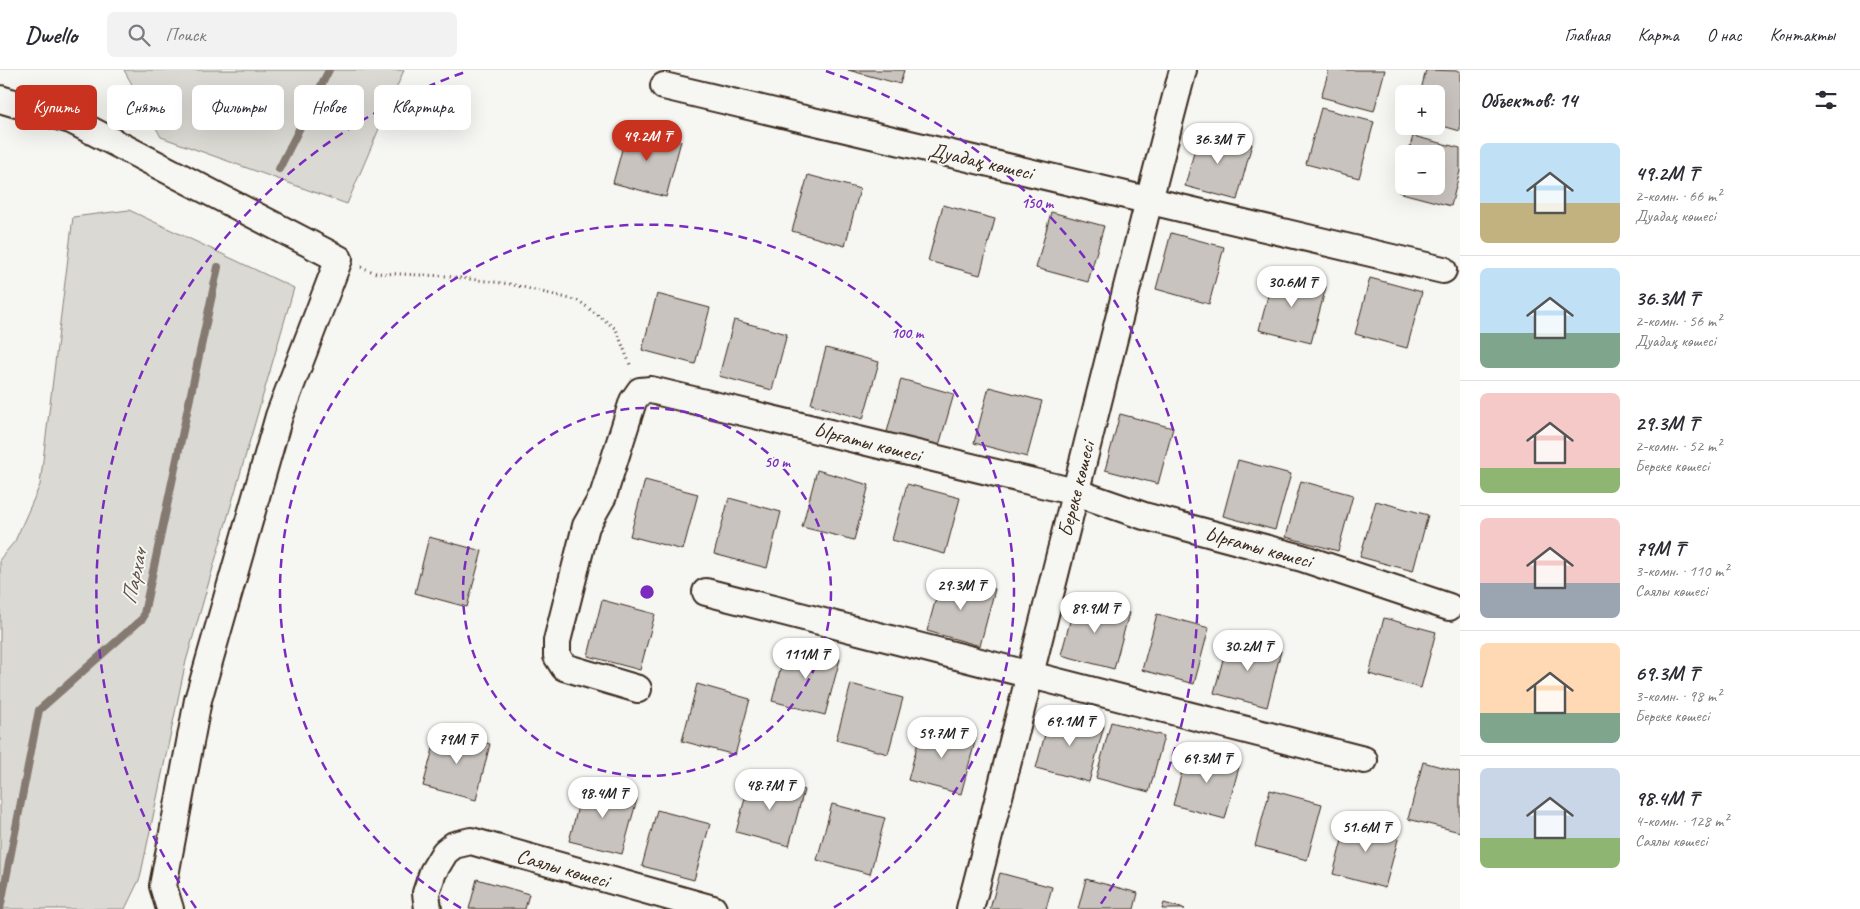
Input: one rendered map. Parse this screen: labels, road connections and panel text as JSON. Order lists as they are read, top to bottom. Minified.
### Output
{"streets":{"street":["Дуадақ көшесі","Ырғаты көшесі","Береке көшесі","Саялы көшесі"]},"crossings":[["Дуадақ көшесі","Береке көшесі"],["Ырғаты көшесі","Береке көшесі"]],"water":["Пархач"],"page":{"header":"Dwello","search":"Поиск","nav":["Главная","Карта","О нас","Контакты"],"heading":"Объектов: 14","map_buttons":["+","−"],"chip":["Купить","Снять","Фильтры","Новое","Квартира"],"price":["49.2M ₸","36.3M ₸","30.6M ₸","29.3M ₸","89.9M ₸","30.2M ₸","111M ₸","69.1M ₸","59.7M ₸","79M ₸","69.3M ₸","48.7M ₸","98.4M ₸","51.6M ₸"],"list":[{"name":"49.2M ₸","note":"2-комн. · 66 m² · Дуадақ көшесі"},{"name":"36.3M ₸","note":"2-комн. · 56 m² · Дуадақ көшесі"},{"name":"29.3M ₸","note":"2-комн. · 52 m² · Береке көшесі"},{"name":"79M ₸","note":"3-комн. · 110 m² · Саялы көшесі"},{"name":"69.3M ₸","note":"3-комн. · 98 m² · Береке көшесі"},{"name":"98.4M ₸","note":"4-комн. · 128 m² · Саялы көшесі"}]},"rings":["150 m","100 m","50 m"]}
